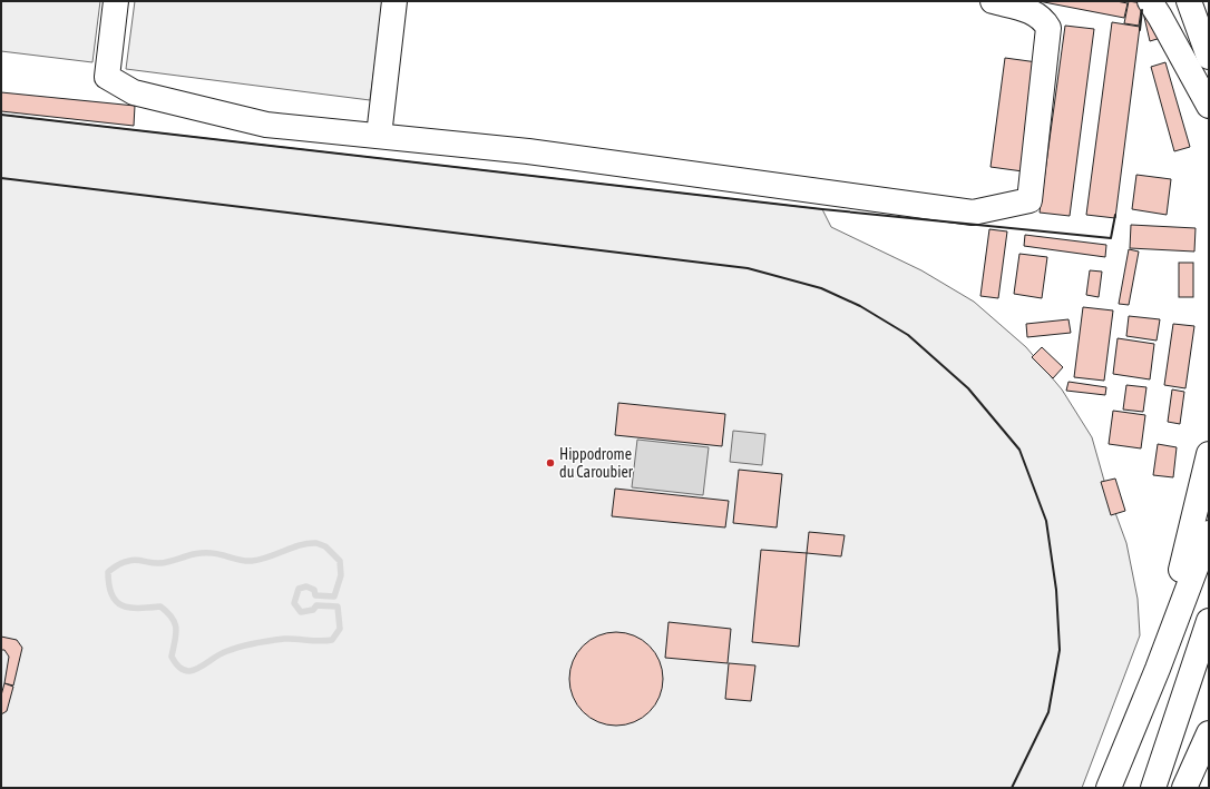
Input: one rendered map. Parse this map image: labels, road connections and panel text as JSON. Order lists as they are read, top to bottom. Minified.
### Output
{"places":["Hippodrome du Caroubier"]}
